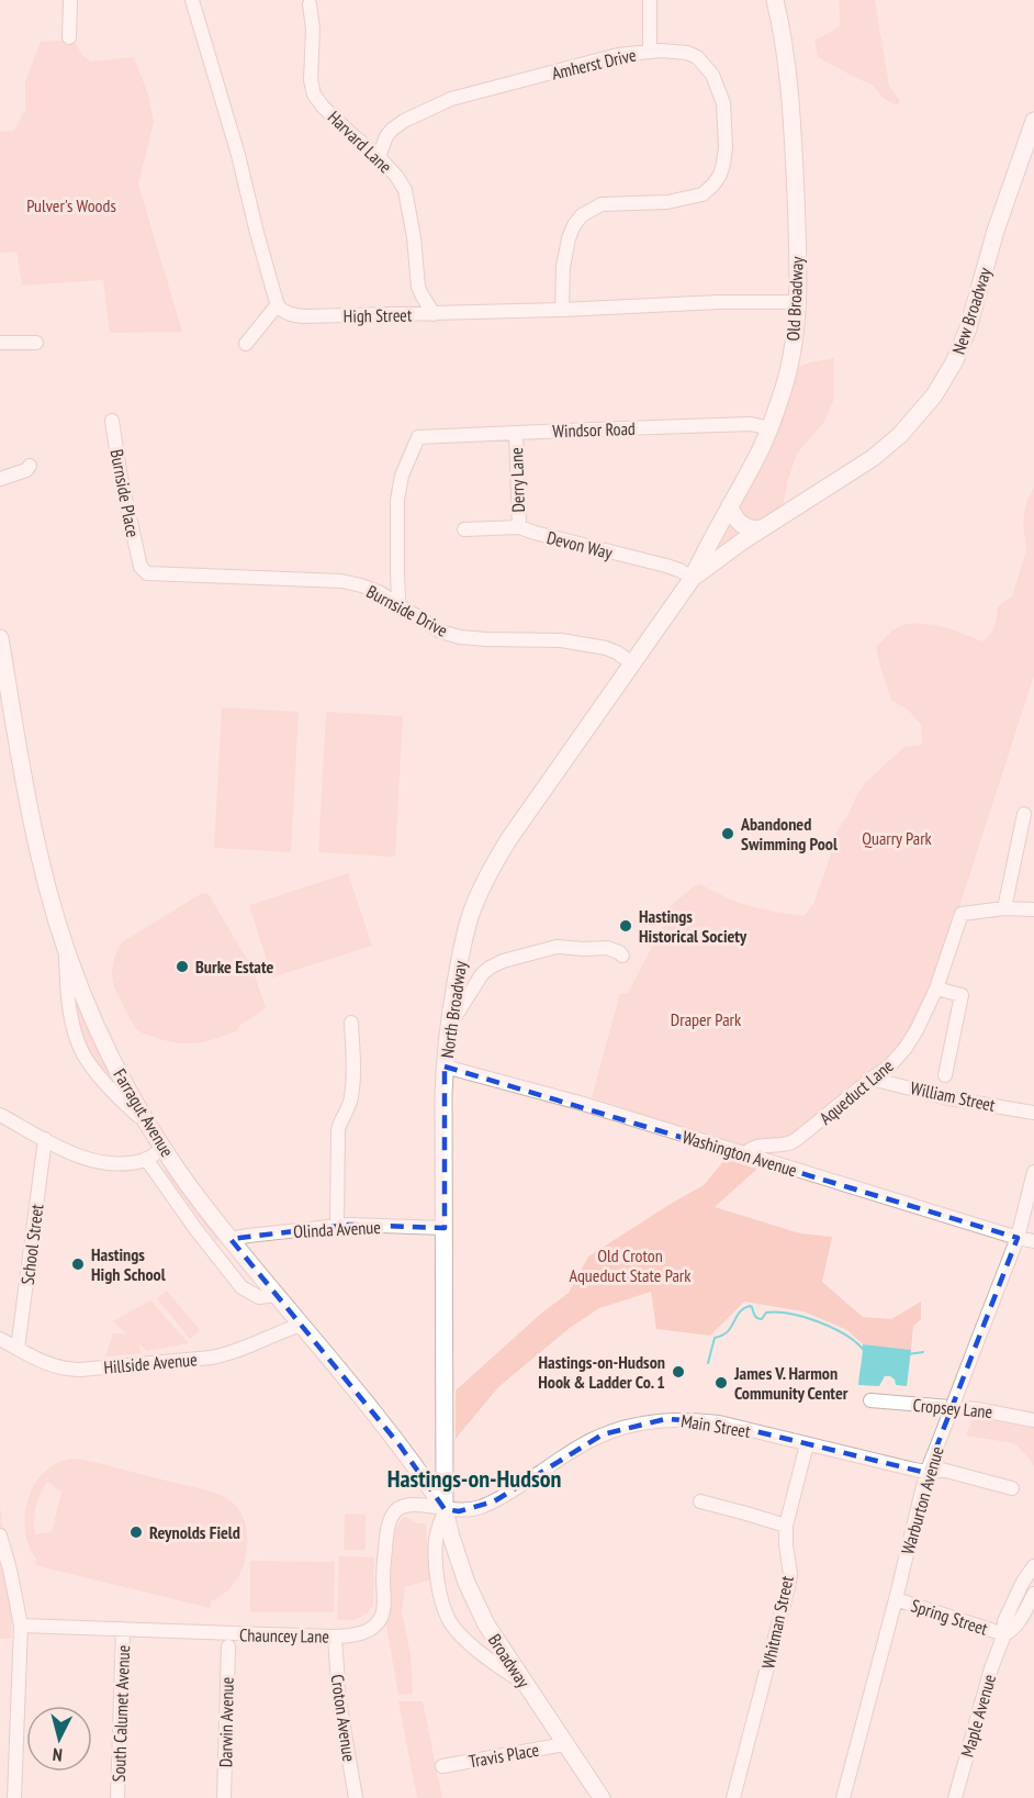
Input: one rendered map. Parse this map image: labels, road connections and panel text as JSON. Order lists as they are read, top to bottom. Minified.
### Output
{"streets":{"main road":["Old Broadway","New Broadway","North Broadway","Farragut Avenue","Broadway"],"street":["Amherst Drive","Harvard Lane","High Street","Windsor Road","Derry Lane","Burnside Place","Devon Way","Burnside Drive","Aqueduct Lane","William Street","Washington Avenue","Olinda Avenue","School Street","Hillside Avenue","Cropsey Lane","Main Street","Warburton Avenue","Spring Street","Whitman Street","Chauncey Lane","South Calumet Avenue","Maple Avenue","Croton Avenue","Darwin Avenue","Travis Place"]},"crossings":[["Amherst Drive","Harvard Lane"],["Amherst Drive","High Street"],["Harvard Lane","High Street"],["Old Broadway","New Broadway"],["Old Broadway","High Street"],["Old Broadway","Windsor Road"],["Old Broadway","Devon Way"],["Old Broadway","North Broadway"],["New Broadway","Devon Way"],["New Broadway","North Broadway"],["Windsor Road","Derry Lane"],["Windsor Road","Burnside Drive"],["Derry Lane","Devon Way"],["Burnside Place","Burnside Drive"],["Devon Way","North Broadway"],["Burnside Drive","North Broadway"],["North Broadway","Farragut Avenue"],["North Broadway","Washington Avenue"],["North Broadway","Olinda Avenue"],["North Broadway","Main Street"],["North Broadway","Chauncey Lane"],["North Broadway","Broadway"],["Aqueduct Lane","William Street"],["Aqueduct Lane","Washington Avenue"],["Farragut Avenue","Olinda Avenue"],["Farragut Avenue","Hillside Avenue"],["Farragut Avenue","Main Street"],["Farragut Avenue","Chauncey Lane"],["Farragut Avenue","Broadway"],["Washington Avenue","Warburton Avenue"],["School Street","Hillside Avenue"],["Main Street","Warburton Avenue"],["Main Street","Whitman Street"],["Main Street","Chauncey Lane"],["Main Street","Broadway"],["Warburton Avenue","Spring Street"],["Spring Street","Maple Avenue"],["Chauncey Lane","Broadway"],["Chauncey Lane","South Calumet Avenue"],["Chauncey Lane","Croton Avenue"],["Broadway","Travis Place"]],"districts":["Hastings-on-Hudson"],"parks":["Pulver's Woods","Quarry Park","Draper Park","Old Croton Aqueduct State Park"],"places":["Abandoned Swimming Pool","Hastings Historical Society","Burke Estate","Hastings High School","Hastings-on-Hudson Hook & Ladder Co. 1","James V. Harmon Community Center","Reynolds Field"],"north":"bottom"}
